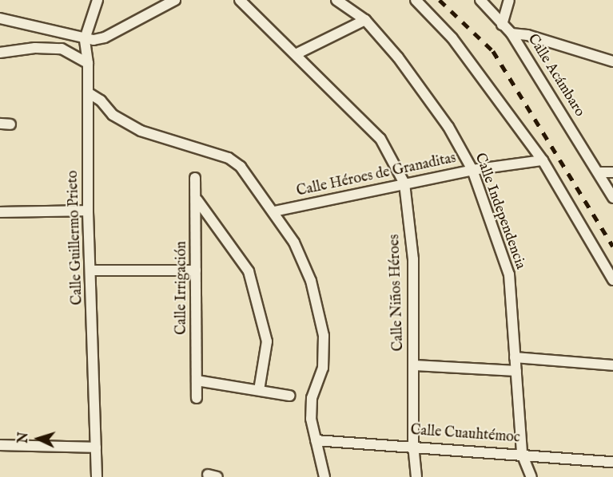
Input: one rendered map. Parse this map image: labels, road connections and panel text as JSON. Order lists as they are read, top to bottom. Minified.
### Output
{"streets":{"street":["Calle Acámbaro","Calle Héroes de Granaditas","Calle Independencia","Calle Guillermo Prieto","Calle Irrigación","Calle Niños Héroes","Calle Cuauhtémoc"]},"crossings":[["Calle Héroes de Granaditas","Calle Independencia"],["Calle Héroes de Granaditas","Calle Niños Héroes"],["Calle Independencia","Calle Cuauhtémoc"],["Calle Niños Héroes","Calle Cuauhtémoc"]],"north":"left"}
